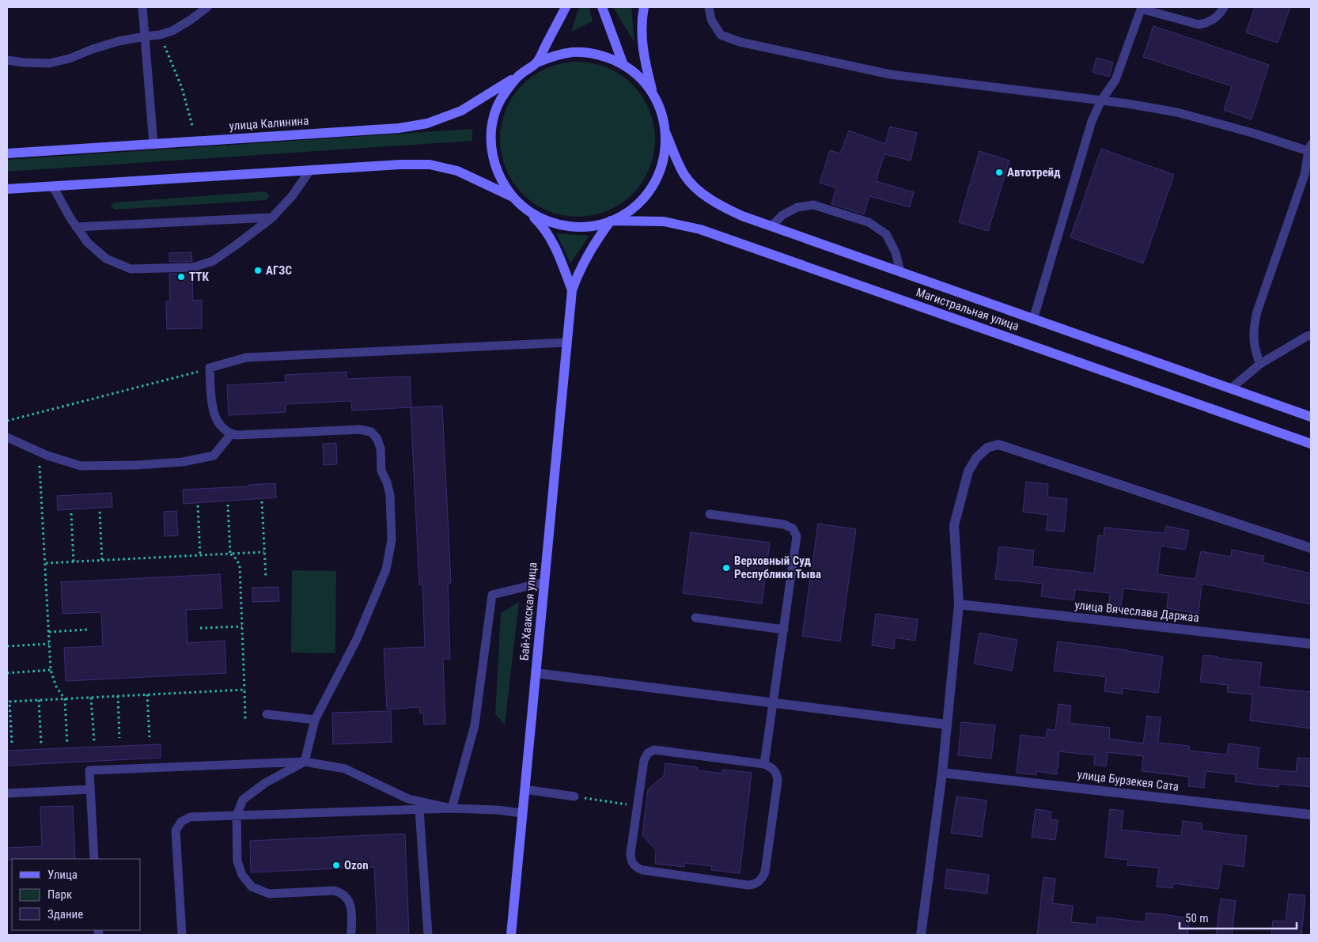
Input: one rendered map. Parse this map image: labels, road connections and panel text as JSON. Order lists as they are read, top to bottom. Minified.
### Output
{"streets":{"main road":["улица Калинина","Магистральная улица","Бай-Хаакская улица"],"street":["улица Вячеслава Даржаа","улица Бурзекея Сата"]},"crossings":[["Магистральная улица","Бай-Хаакская улица"]],"places":["Автотрейд","АГЗС","ТТК","Верховный Суд Республики Тыва","Ozon"],"legend":["Улица","Парк","Здание"],"scale_bar":"50 m"}
